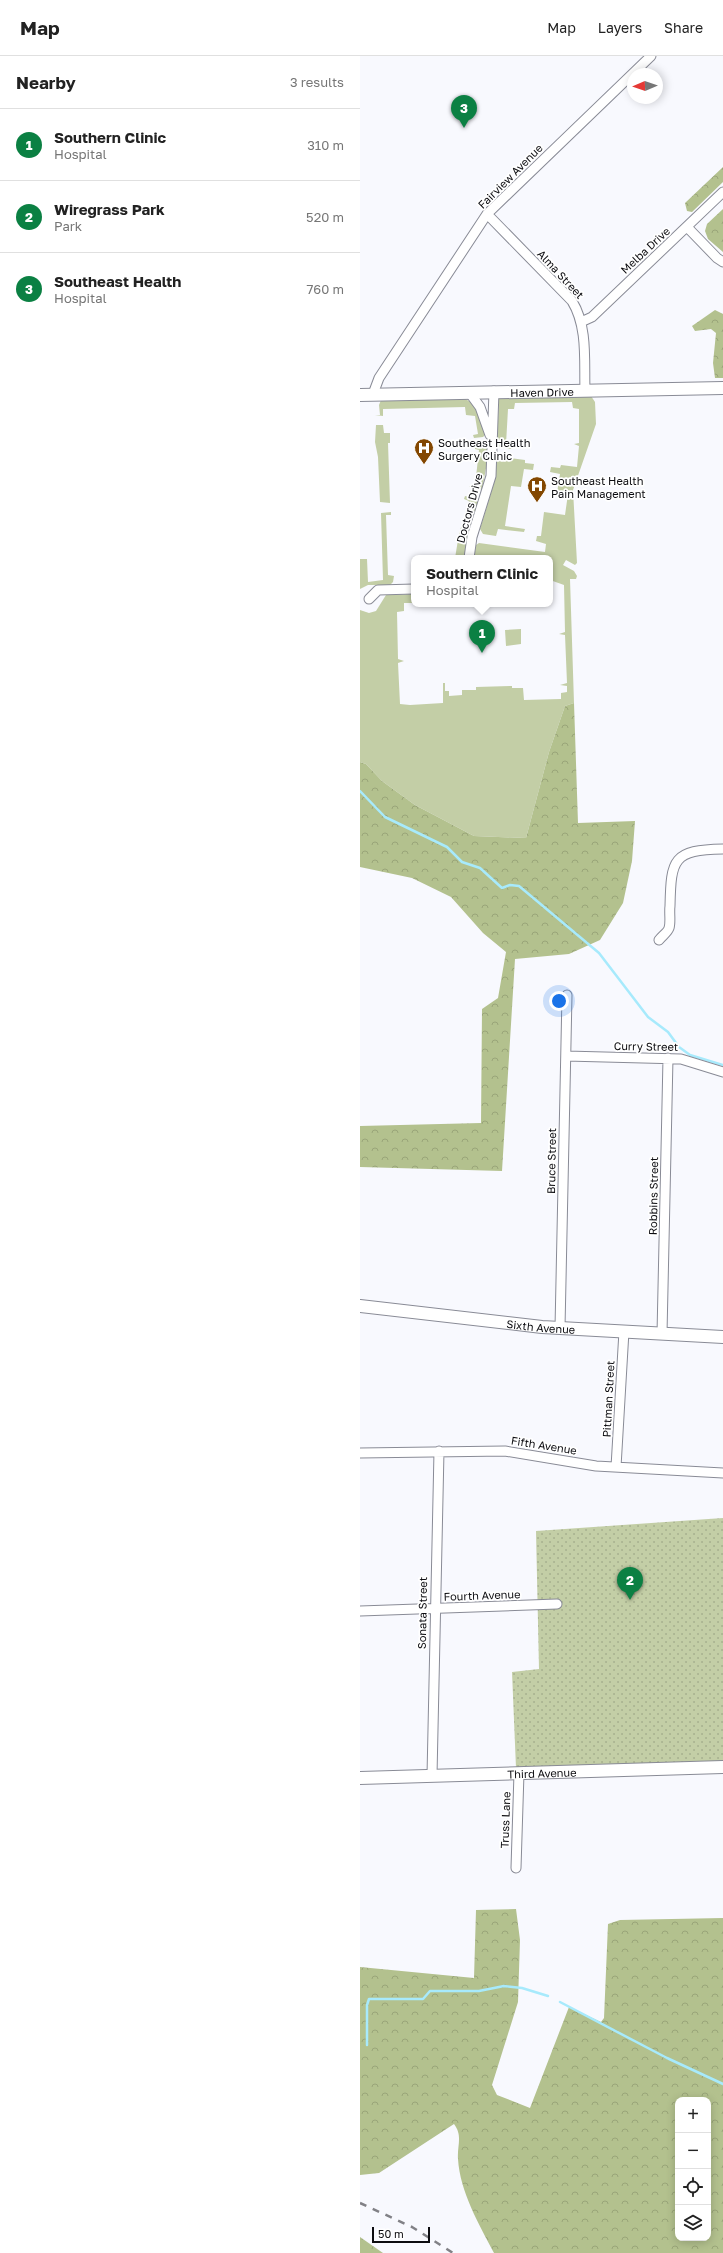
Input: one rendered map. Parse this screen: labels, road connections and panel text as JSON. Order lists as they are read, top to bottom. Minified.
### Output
{"streets":{"street":["Fairview Avenue","Melba Drive","Alma Street","Haven Drive","Doctors Drive","Curry Street","Bruce Street","Robbins Street","Sixth Avenue","Pittman Street","Fifth Avenue","Fourth Avenue","Sonata Street","Third Avenue","Truss Lane"]},"crossings":[["Fairview Avenue","Alma Street"],["Fairview Avenue","Haven Drive"],["Melba Drive","Alma Street"],["Alma Street","Haven Drive"],["Haven Drive","Doctors Drive"],["Curry Street","Bruce Street"],["Curry Street","Robbins Street"],["Bruce Street","Sixth Avenue"],["Robbins Street","Sixth Avenue"],["Sixth Avenue","Pittman Street"],["Pittman Street","Fifth Avenue"],["Fifth Avenue","Sonata Street"],["Fourth Avenue","Sonata Street"],["Sonata Street","Third Avenue"],["Third Avenue","Truss Lane"]],"places":{"hospital":["Southeast Health Surgery Clinic","Southeast Health Pain Management"]},"scale_bar":"50 m","north":"left","page":{"header":"Map","nav":["Map","Layers","Share"],"heading":["Nearby","3 results"],"pins":["3","1","2"],"list":[{"mark":"1","name":"Southern Clinic","note":"Hospital","value":"310 m"},{"mark":"2","name":"Wiregrass Park","note":"Park","value":"520 m"},{"mark":"3","name":"Southeast Health","note":"Hospital","value":"760 m"}],"popup":["Southern Clinic","Hospital"],"map_buttons":["+","−"],"scale":"50 m"}}
